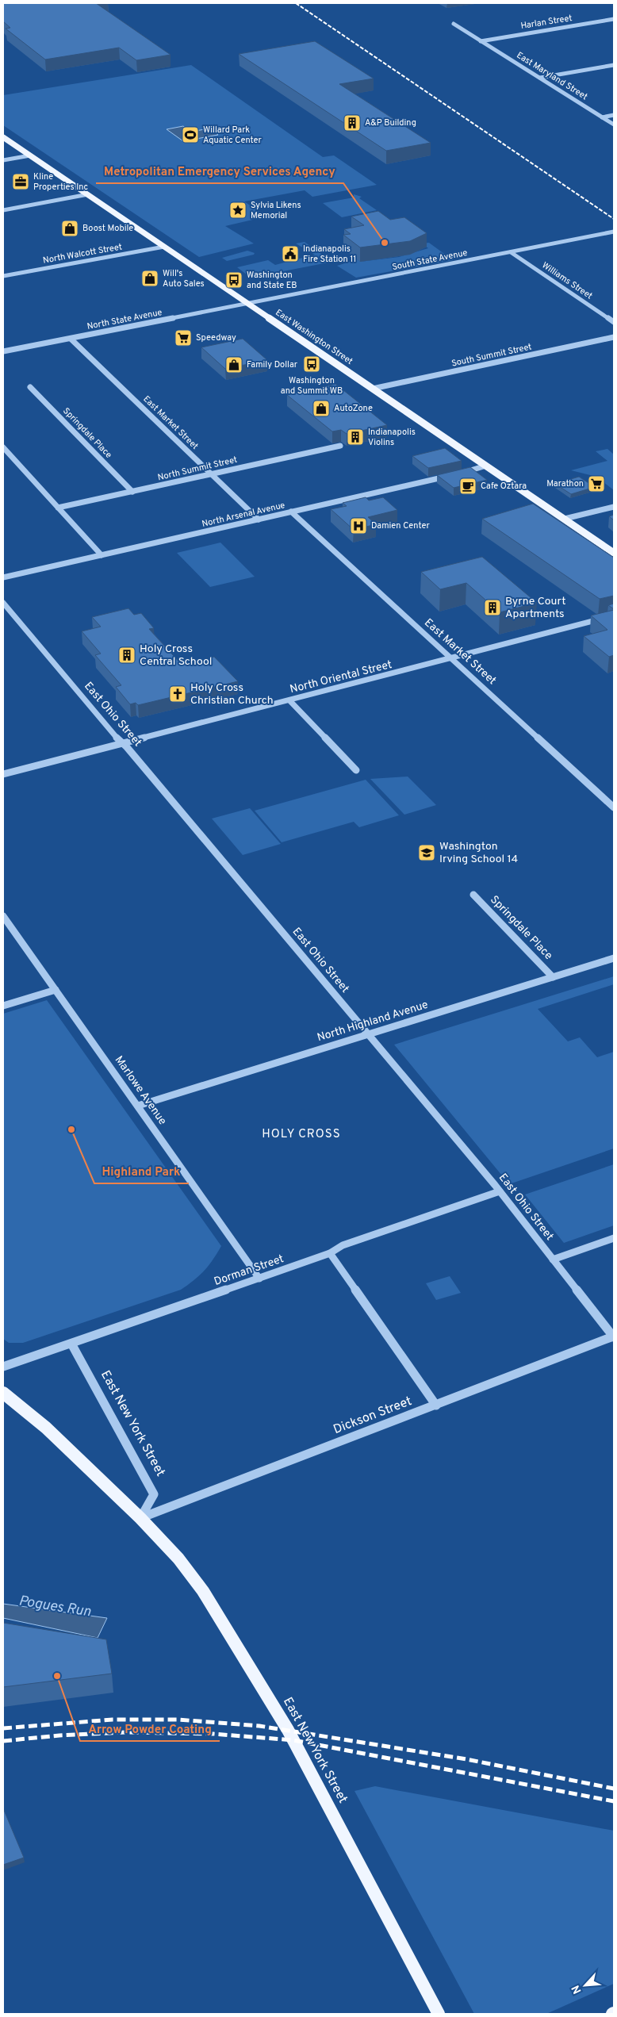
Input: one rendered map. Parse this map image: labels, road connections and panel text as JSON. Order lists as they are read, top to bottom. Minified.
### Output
{"streets":{"main road":["East Washington Street","East New York Street"],"street":["Harlan Street","East Maryland Street","North Walcott Street","South State Avenue","Williams Street","North State Avenue","South Summit Street","East Market Street","Springdale Place","North Summit Street","North Arsenal Avenue","North Oriental Street","East Ohio Street","North Highland Avenue","Marlowe Avenue","Dorman Street","Dickson Street"]},"crossings":[["Harlan Street","East Maryland Street"],["North Walcott Street","East Washington Street"],["South State Avenue","Williams Street"],["South State Avenue","North State Avenue"],["South State Avenue","East Washington Street"],["North State Avenue","East Washington Street"],["North State Avenue","East Market Street"],["East Washington Street","South Summit Street"],["East Market Street","North Summit Street"],["East Market Street","North Arsenal Avenue"],["East Market Street","North Oriental Street"],["Springdale Place","North Summit Street"],["Springdale Place","North Highland Avenue"],["North Oriental Street","East Ohio Street"],["East Ohio Street","North Highland Avenue"],["East Ohio Street","Dorman Street"],["East Ohio Street","Dickson Street"],["North Highland Avenue","Marlowe Avenue"],["Marlowe Avenue","Dorman Street"],["Dorman Street","East New York Street"],["Dickson Street","East New York Street"]],"districts":["HOLY CROSS"],"water":["Pogues Run"],"places":{"building":["A&P Building","Indianapolis Violins","Byrne Court Apartments","Holy Cross Central School"],"sports":["Willard Park Aquatic Center"],"office":["Kline Properties Inc"],"place":["Sylvia Likens Memorial"],"shop":["Boost Mobile","Will's Auto Sales","Family Dollar","AutoZone"],"other":["Metropolitan Emergency Services Agency","Highland Park","Arrow Powder Coating"],"public building":["Indianapolis Fire Station 11"],"bus stop":["Washington and State EB","Washington and Summit WB"],"supermarket":["Speedway","Marathon"],"cafe":["Cafe Oztara"],"hospital":["Damien Center"],"church":["Holy Cross Christian Church"],"school or university":["Washington Irving School 14"]},"north":"bottom left"}
